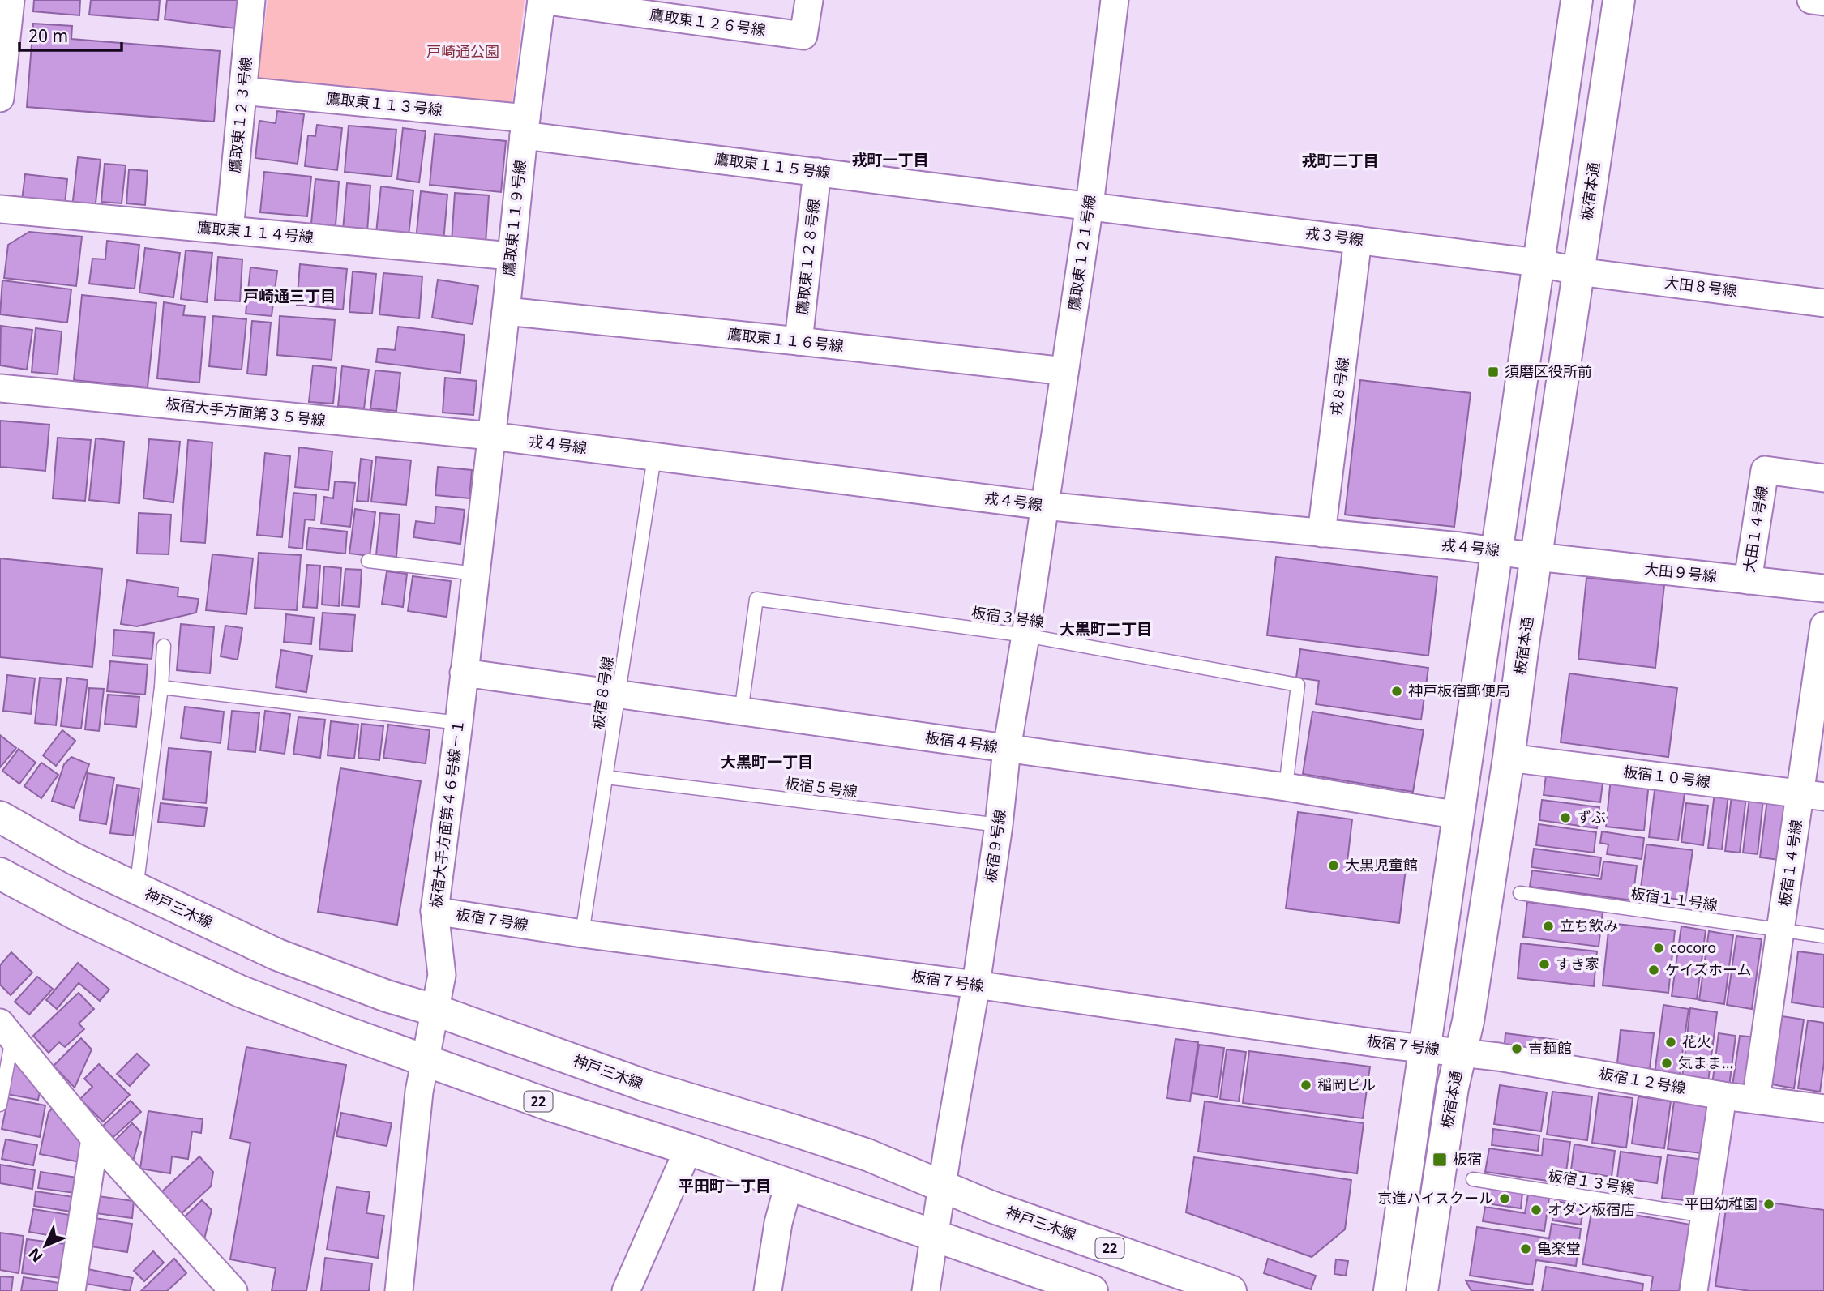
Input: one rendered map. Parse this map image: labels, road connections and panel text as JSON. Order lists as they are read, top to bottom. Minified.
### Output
{"streets":{"main road":["板宿本通","神戸三木線","22"],"street":["鷹取東１２６号線","鷹取東１１３号線","鷹取東１２３号線","鷹取東１１５号線","鷹取東１１９号線","鷹取東１１４号線","戎３号線","鷹取東１２１号線","鷹取東１２８号線","大田８号線","鷹取東１１６号線","戎８号線","板宿大手方面第３５号線","戎４号線","大田１４号線","大田９号線","板宿４号線","板宿１０号線","板宿大手方面第４６号線－１","板宿９号線","板宿１４号線","板宿７号線","板宿１２号線"],"lane":["板宿３号線","板宿８号線","板宿５号線","板宿１１号線","板宿１３号線"]},"crossings":[["鷹取東１２６号線","鷹取東１１９号線"],["鷹取東１１３号線","鷹取東１２３号線"],["鷹取東１１３号線","鷹取東１１５号線"],["鷹取東１１３号線","鷹取東１１９号線"],["鷹取東１２３号線","鷹取東１１４号線"],["鷹取東１１５号線","鷹取東１１９号線"],["鷹取東１１５号線","戎３号線"],["鷹取東１１５号線","鷹取東１２１号線"],["鷹取東１１５号線","鷹取東１２８号線"],["板宿本通","戎３号線"],["板宿本通","大田８号線"],["板宿本通","戎４号線"],["板宿本通","大田９号線"],["板宿本通","板宿１０号線"],["板宿本通","板宿７号線"],["板宿本通","板宿１２号線"],["鷹取東１１９号線","鷹取東１１４号線"],["鷹取東１１９号線","鷹取東１１６号線"],["鷹取東１１９号線","板宿大手方面第３５号線"],["鷹取東１１９号線","戎４号線"],["鷹取東１１９号線","板宿大手方面第４６号線－１"],["戎３号線","鷹取東１２１号線"],["戎３号線","大田８号線"],["戎３号線","戎８号線"],["鷹取東１２１号線","鷹取東１１６号線"],["鷹取東１２１号線","戎４号線"],["鷹取東１２１号線","板宿９号線"],["鷹取東１２８号線","鷹取東１１６号線"],["戎８号線","戎４号線"],["板宿大手方面第３５号線","戎４号線"],["板宿大手方面第３５号線","板宿大手方面第４６号線－１"],["戎４号線","大田９号線"],["戎４号線","板宿８号線"],["戎４号線","板宿大手方面第４６号線－１"],["戎４号線","板宿９号線"],["大田１４号線","大田９号線"],["板宿３号線","板宿４号線"],["板宿３号線","板宿９号線"],["板宿８号線","板宿４号線"],["板宿８号線","板宿５号線"],["板宿８号線","板宿７号線"],["板宿４号線","板宿大手方面第４６号線－１"],["板宿４号線","板宿９号線"],["板宿１０号線","板宿１４号線"],["板宿５号線","板宿９号線"],["板宿大手方面第４６号線－１","神戸三木線"],["板宿大手方面第４６号線－１","板宿７号線"],["板宿大手方面第４６号線－１","22"],["板宿９号線","神戸三木線"],["板宿９号線","板宿７号線"],["板宿９号線","22"],["板宿１４号線","板宿１１号線"],["板宿１４号線","板宿１２号線"],["板宿７号線","板宿１２号線"]],"districts":["戎町一丁目","戎町二丁目","戸崎通三丁目","大黒町二丁目","大黒町一丁目","平田町一丁目"],"parks":["戸崎通公園"],"places":{"transit":["須磨区役所前","板宿"],"other":["神戸板宿郵便局","ずぶ","大黒児童館","立ち飲み","cocoro","すき家","ケイズホーム","花火","吉麺館","気まま…","稲岡ビル","京進ハイスクール","平田幼稚園","オダン板宿店","亀楽堂"]},"scale_bar":"20 m","north":"bottom left"}
